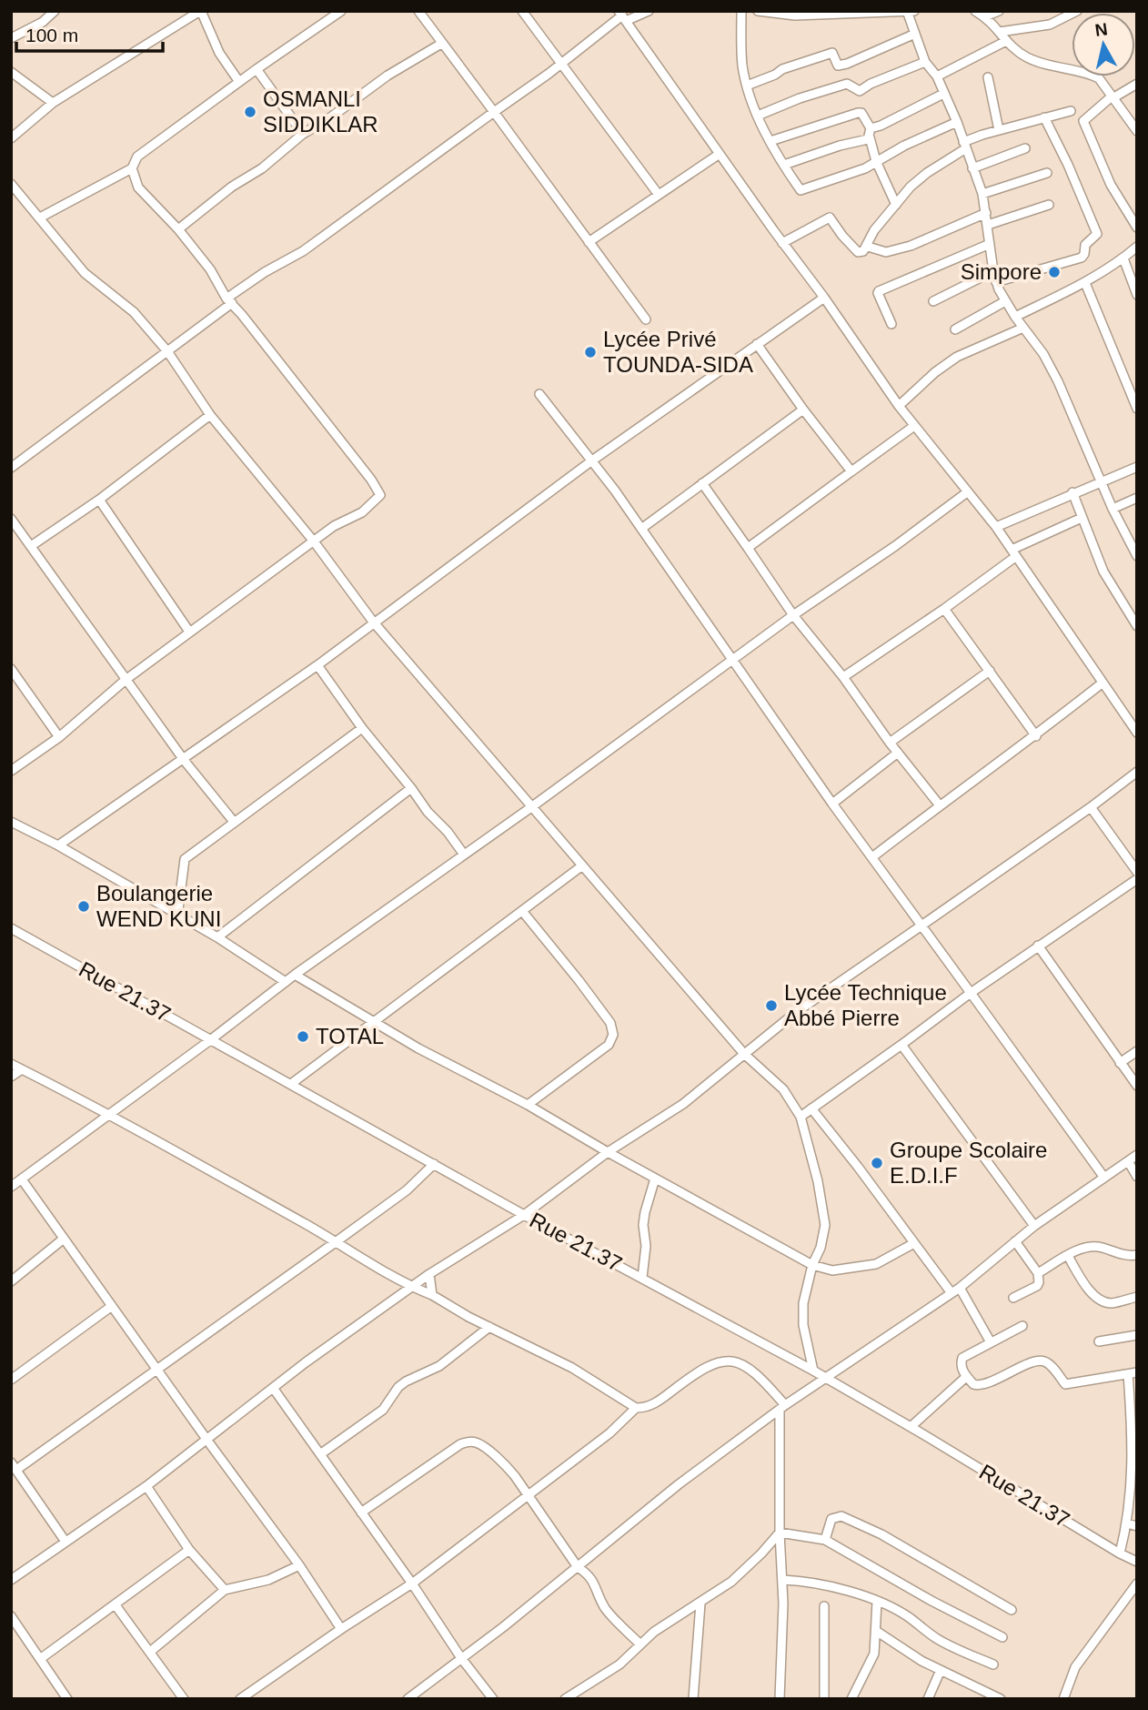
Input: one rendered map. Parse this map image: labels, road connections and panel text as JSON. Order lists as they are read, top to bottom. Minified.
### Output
{"streets":{"street":["Rue 21.37"]},"places":["OSMANLI SIDDIKLAR","Simpore","Lycée Privé TOUNDA-SIDA","Boulangerie WEND KUNI","Lycée Technique Abbé Pierre","TOTAL","Groupe Scolaire E.D.I.F"],"scale_bar":"100 m","north":"top"}
